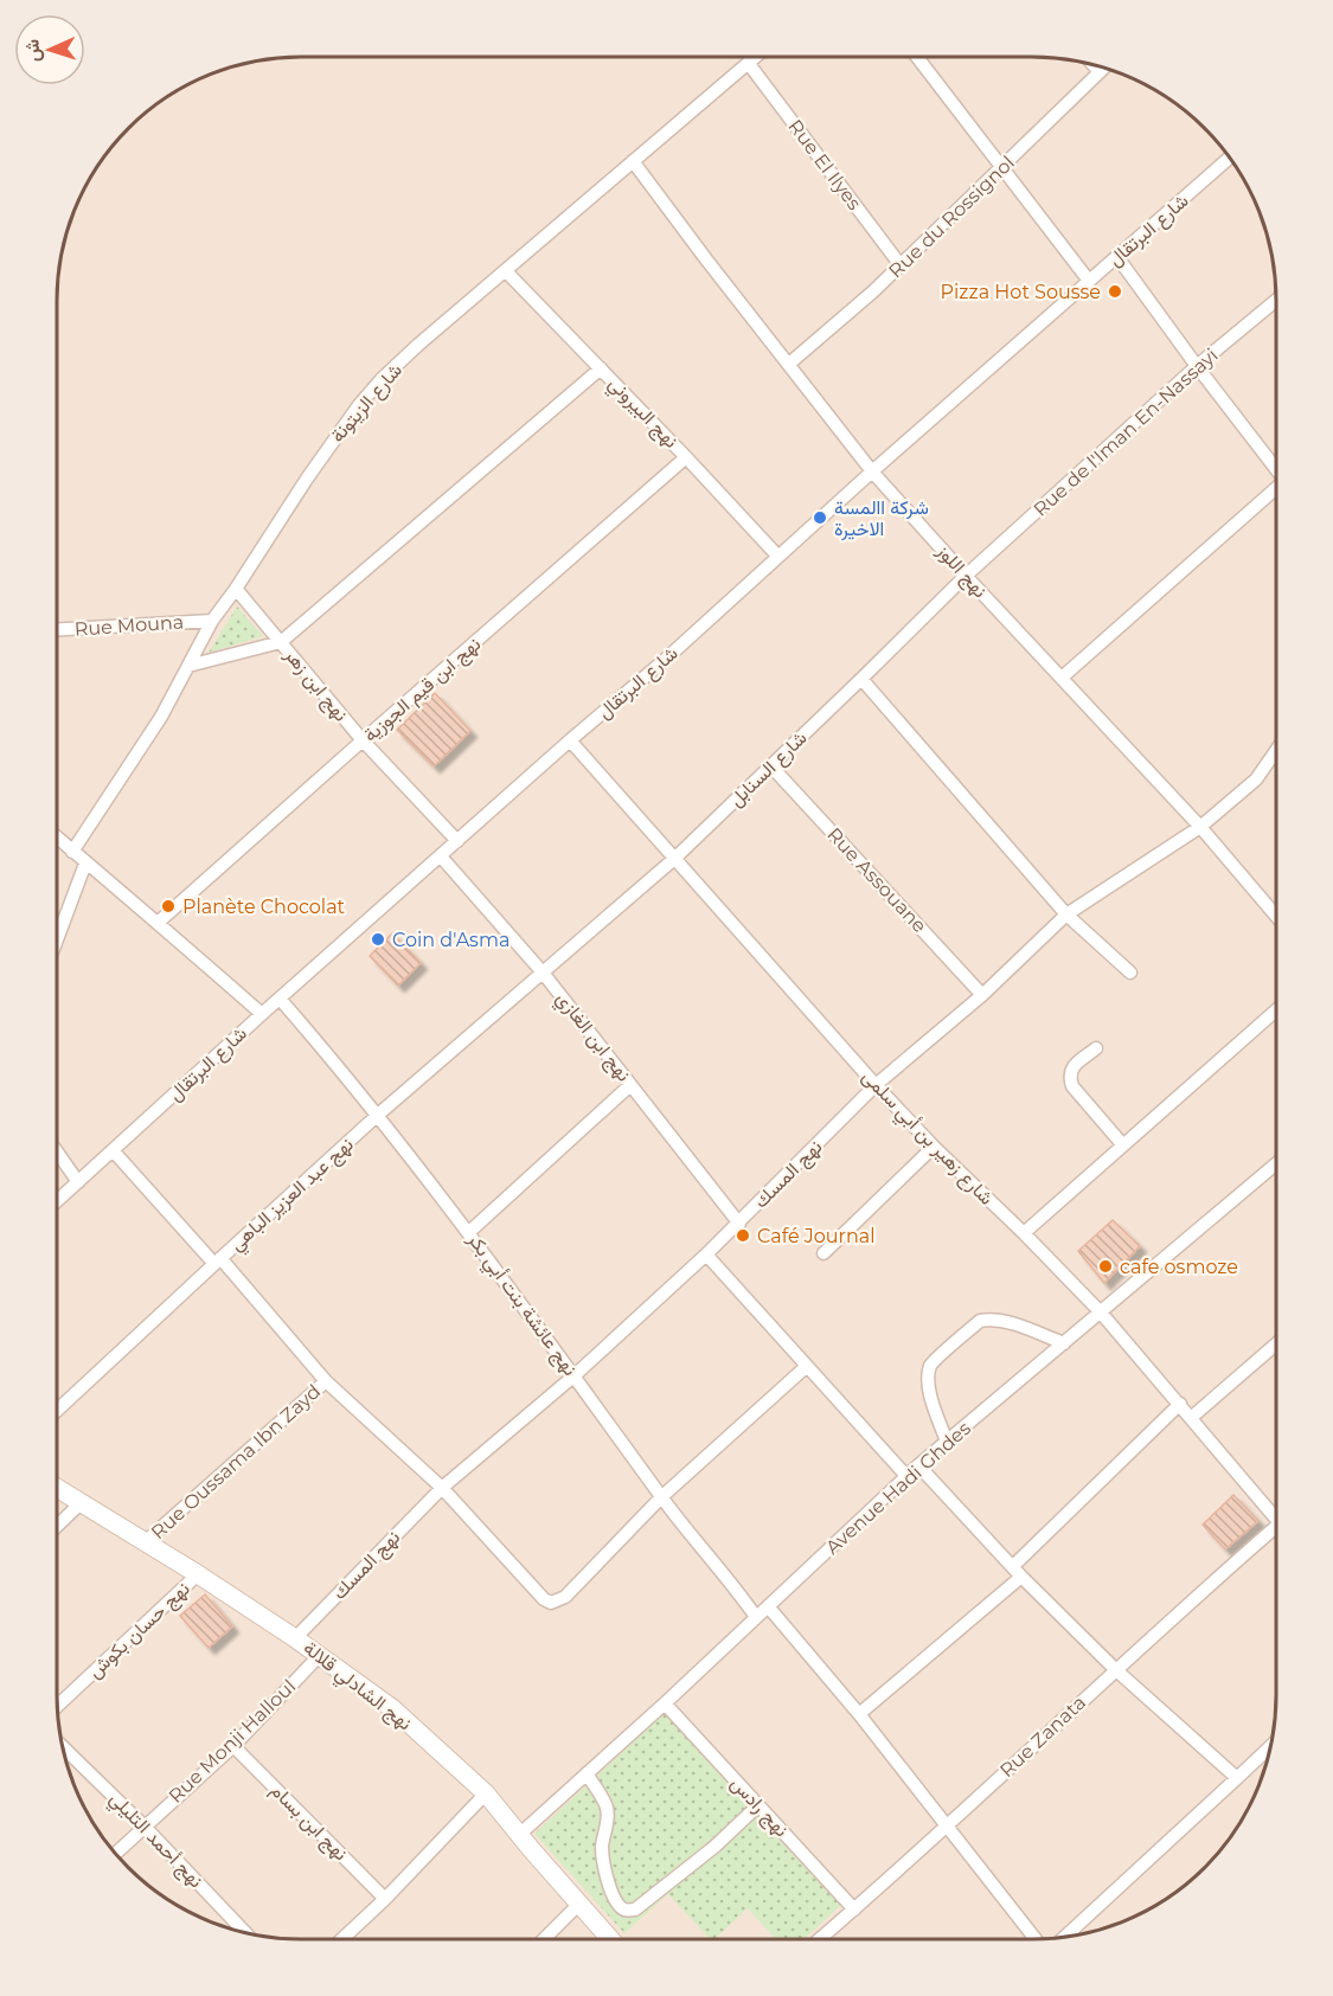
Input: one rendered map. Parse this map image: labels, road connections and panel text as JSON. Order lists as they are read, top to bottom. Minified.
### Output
{"streets":{"street":["Rue El Ilyes","Rue du Rossignol","شارع البرتقال","شارع الزيتونة","نهج البيروني","Rue de l'Iman En-Nassayi","نهج اللوز","Rue Mouna","نهج ابن زهر","نهج ابن قيم الجوزية","شارع السنابل","Rue Assouane","نهج ابن الغازي","شارع زهير بن أبي سلمى","نهج المسك","نهج عبد العزيز الباهي","نهج عائشة بنت أبي بكر","Rue Oussama Ibn Zayd","Avenue Hadi Ghdes","نهج حسان بكوش","نهج الشادلي قلالة","Rue Zanata","Rue Monji Halloul","نهج رادس","نهج ابن بسام","نهج أحمد التليلي"]},"crossings":[["Rue El Ilyes","Rue du Rossignol"],["Rue El Ilyes","شارع الزيتونة"],["Rue du Rossignol","نهج اللوز"],["شارع البرتقال","نهج البيروني"],["شارع البرتقال","نهج اللوز"],["شارع البرتقال","نهج ابن زهر"],["شارع البرتقال","نهج ابن الغازي"],["شارع البرتقال","شارع زهير بن أبي سلمى"],["شارع البرتقال","نهج عائشة بنت أبي بكر"],["شارع الزيتونة","نهج البيروني"],["شارع الزيتونة","نهج اللوز"],["شارع الزيتونة","Rue Mouna"],["شارع الزيتونة","نهج ابن زهر"],["نهج البيروني","نهج ابن قيم الجوزية"],["Rue de l'Iman En-Nassayi","نهج اللوز"],["Rue de l'Iman En-Nassayi","شارع السنابل"],["نهج اللوز","نهج المسك"],["نهج ابن زهر","نهج ابن قيم الجوزية"],["شارع السنابل","Rue Assouane"],["شارع السنابل","نهج ابن الغازي"],["شارع السنابل","شارع زهير بن أبي سلمى"],["شارع السنابل","نهج عبد العزيز الباهي"],["Rue Assouane","نهج المسك"],["نهج ابن الغازي","نهج المسك"],["نهج ابن الغازي","نهج عبد العزيز الباهي"],["شارع زهير بن أبي سلمى","نهج المسك"],["شارع زهير بن أبي سلمى","Avenue Hadi Ghdes"],["نهج المسك","نهج عائشة بنت أبي بكر"],["نهج المسك","نهج الشادلي قلالة"],["نهج عبد العزيز الباهي","نهج عائشة بنت أبي بكر"],["نهج عائشة بنت أبي بكر","Avenue Hadi Ghdes"],["Rue Oussama Ibn Zayd","نهج الشادلي قلالة"],["Avenue Hadi Ghdes","نهج الشادلي قلالة"],["Avenue Hadi Ghdes","نهج رادس"],["نهج حسان بكوش","نهج الشادلي قلالة"],["نهج الشادلي قلالة","Rue Monji Halloul"],["Rue Zanata","نهج رادس"],["Rue Monji Halloul","نهج ابن بسام"],["Rue Monji Halloul","نهج أحمد التليلي"]],"places":["Pizza Hot Sousse","شركة االمسة الاخيرة","Planète Chocolat","Coin d'Asma","Café Journal","cafe osmoze"],"north":"left"}
